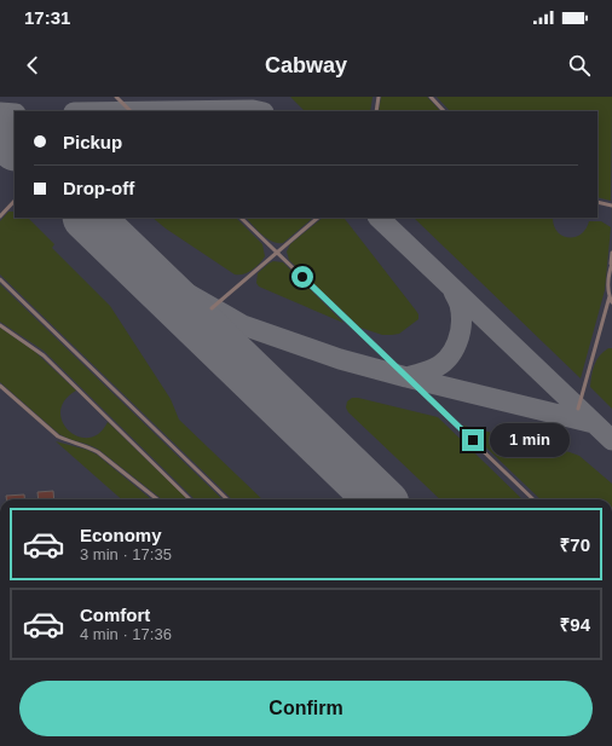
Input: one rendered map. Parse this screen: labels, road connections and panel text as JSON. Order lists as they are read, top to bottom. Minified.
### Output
{"page":{"status":"17:31","header":"Cabway","banner":["Pickup","Drop-off"],"bubble":"1 min","list":[{"name":"Economy","note":"3 min · 17:35","value":"₹70"},{"name":"Comfort","note":"4 min · 17:36","value":"₹94"}],"buttons":"Confirm"}}
